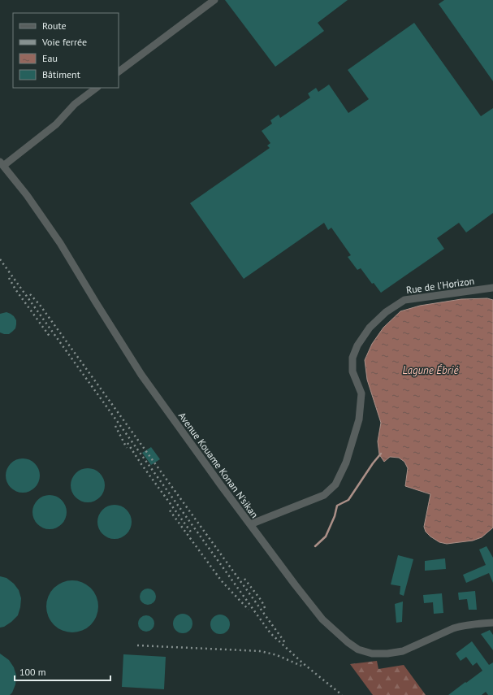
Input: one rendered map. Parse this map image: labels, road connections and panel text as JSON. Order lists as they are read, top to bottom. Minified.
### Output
{"streets":{"street":["Rue de l'Horizon","Avenue Kouame Konan N'sikan"]},"crossings":[["Rue de l'Horizon","Avenue Kouame Konan N'sikan"]],"water":["Lagune Ébrié"],"legend":["Route","Voie ferrée","Eau","Bâtiment"],"scale_bar":"100 m"}
